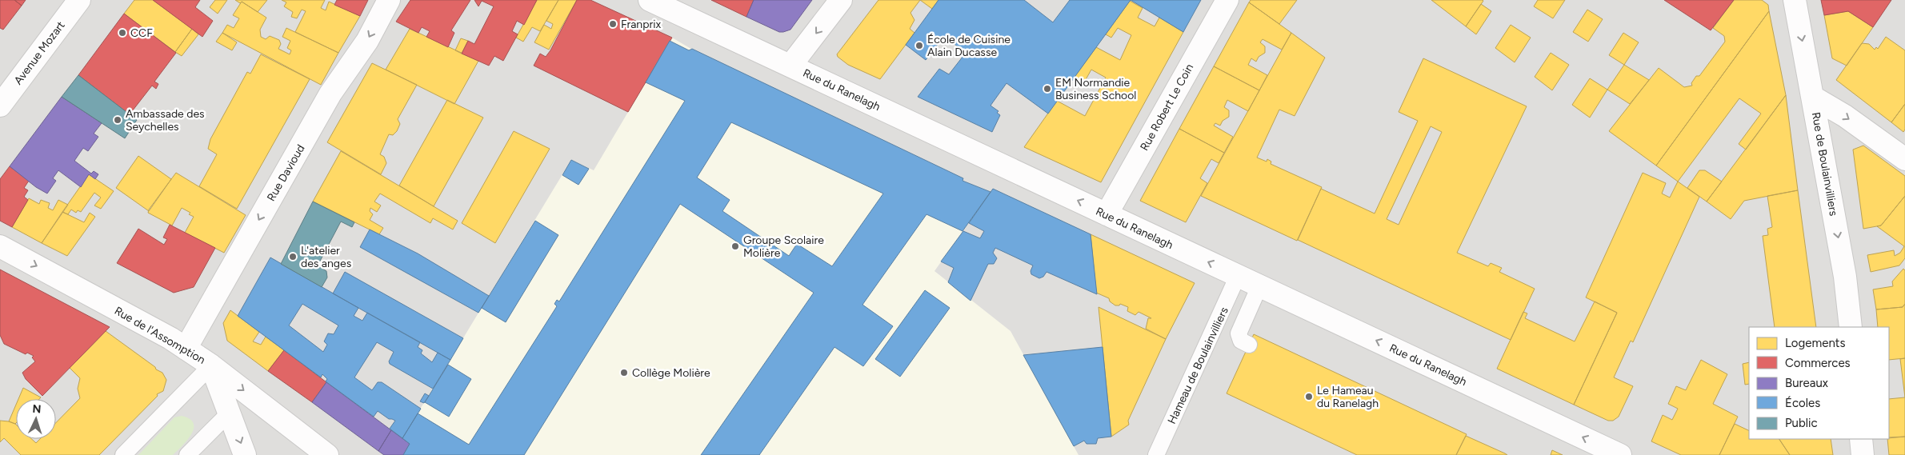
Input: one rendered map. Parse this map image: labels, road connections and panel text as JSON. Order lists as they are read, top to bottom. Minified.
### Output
{"streets":{"street":["Avenue Mozart","Rue du Ranelagh","Rue Robert Le Coin","Rue de Boulainvilliers","Rue Davioud","Rue de l'Assomption"],"lane":["Hameau de Boulainvilliers"]},"crossings":[["Rue du Ranelagh","Rue Robert Le Coin"],["Rue du Ranelagh","Hameau de Boulainvilliers"],["Rue Davioud","Rue de l'Assomption"]],"one_way":["Rue du Ranelagh","Rue de Boulainvilliers","Rue Davioud","Rue de l'Assomption"],"places":["Franprix","CCF","École de Cuisine Alain Ducasse","EM Normandie Business School","Ambassade des Seychelles","Groupe Scolaire Molière","L'atelier des anges","Collège Molière","Le Hameau du Ranelagh"],"legend":["Logements","Commerces","Bureaux","Écoles","Public"],"north":"top"}
